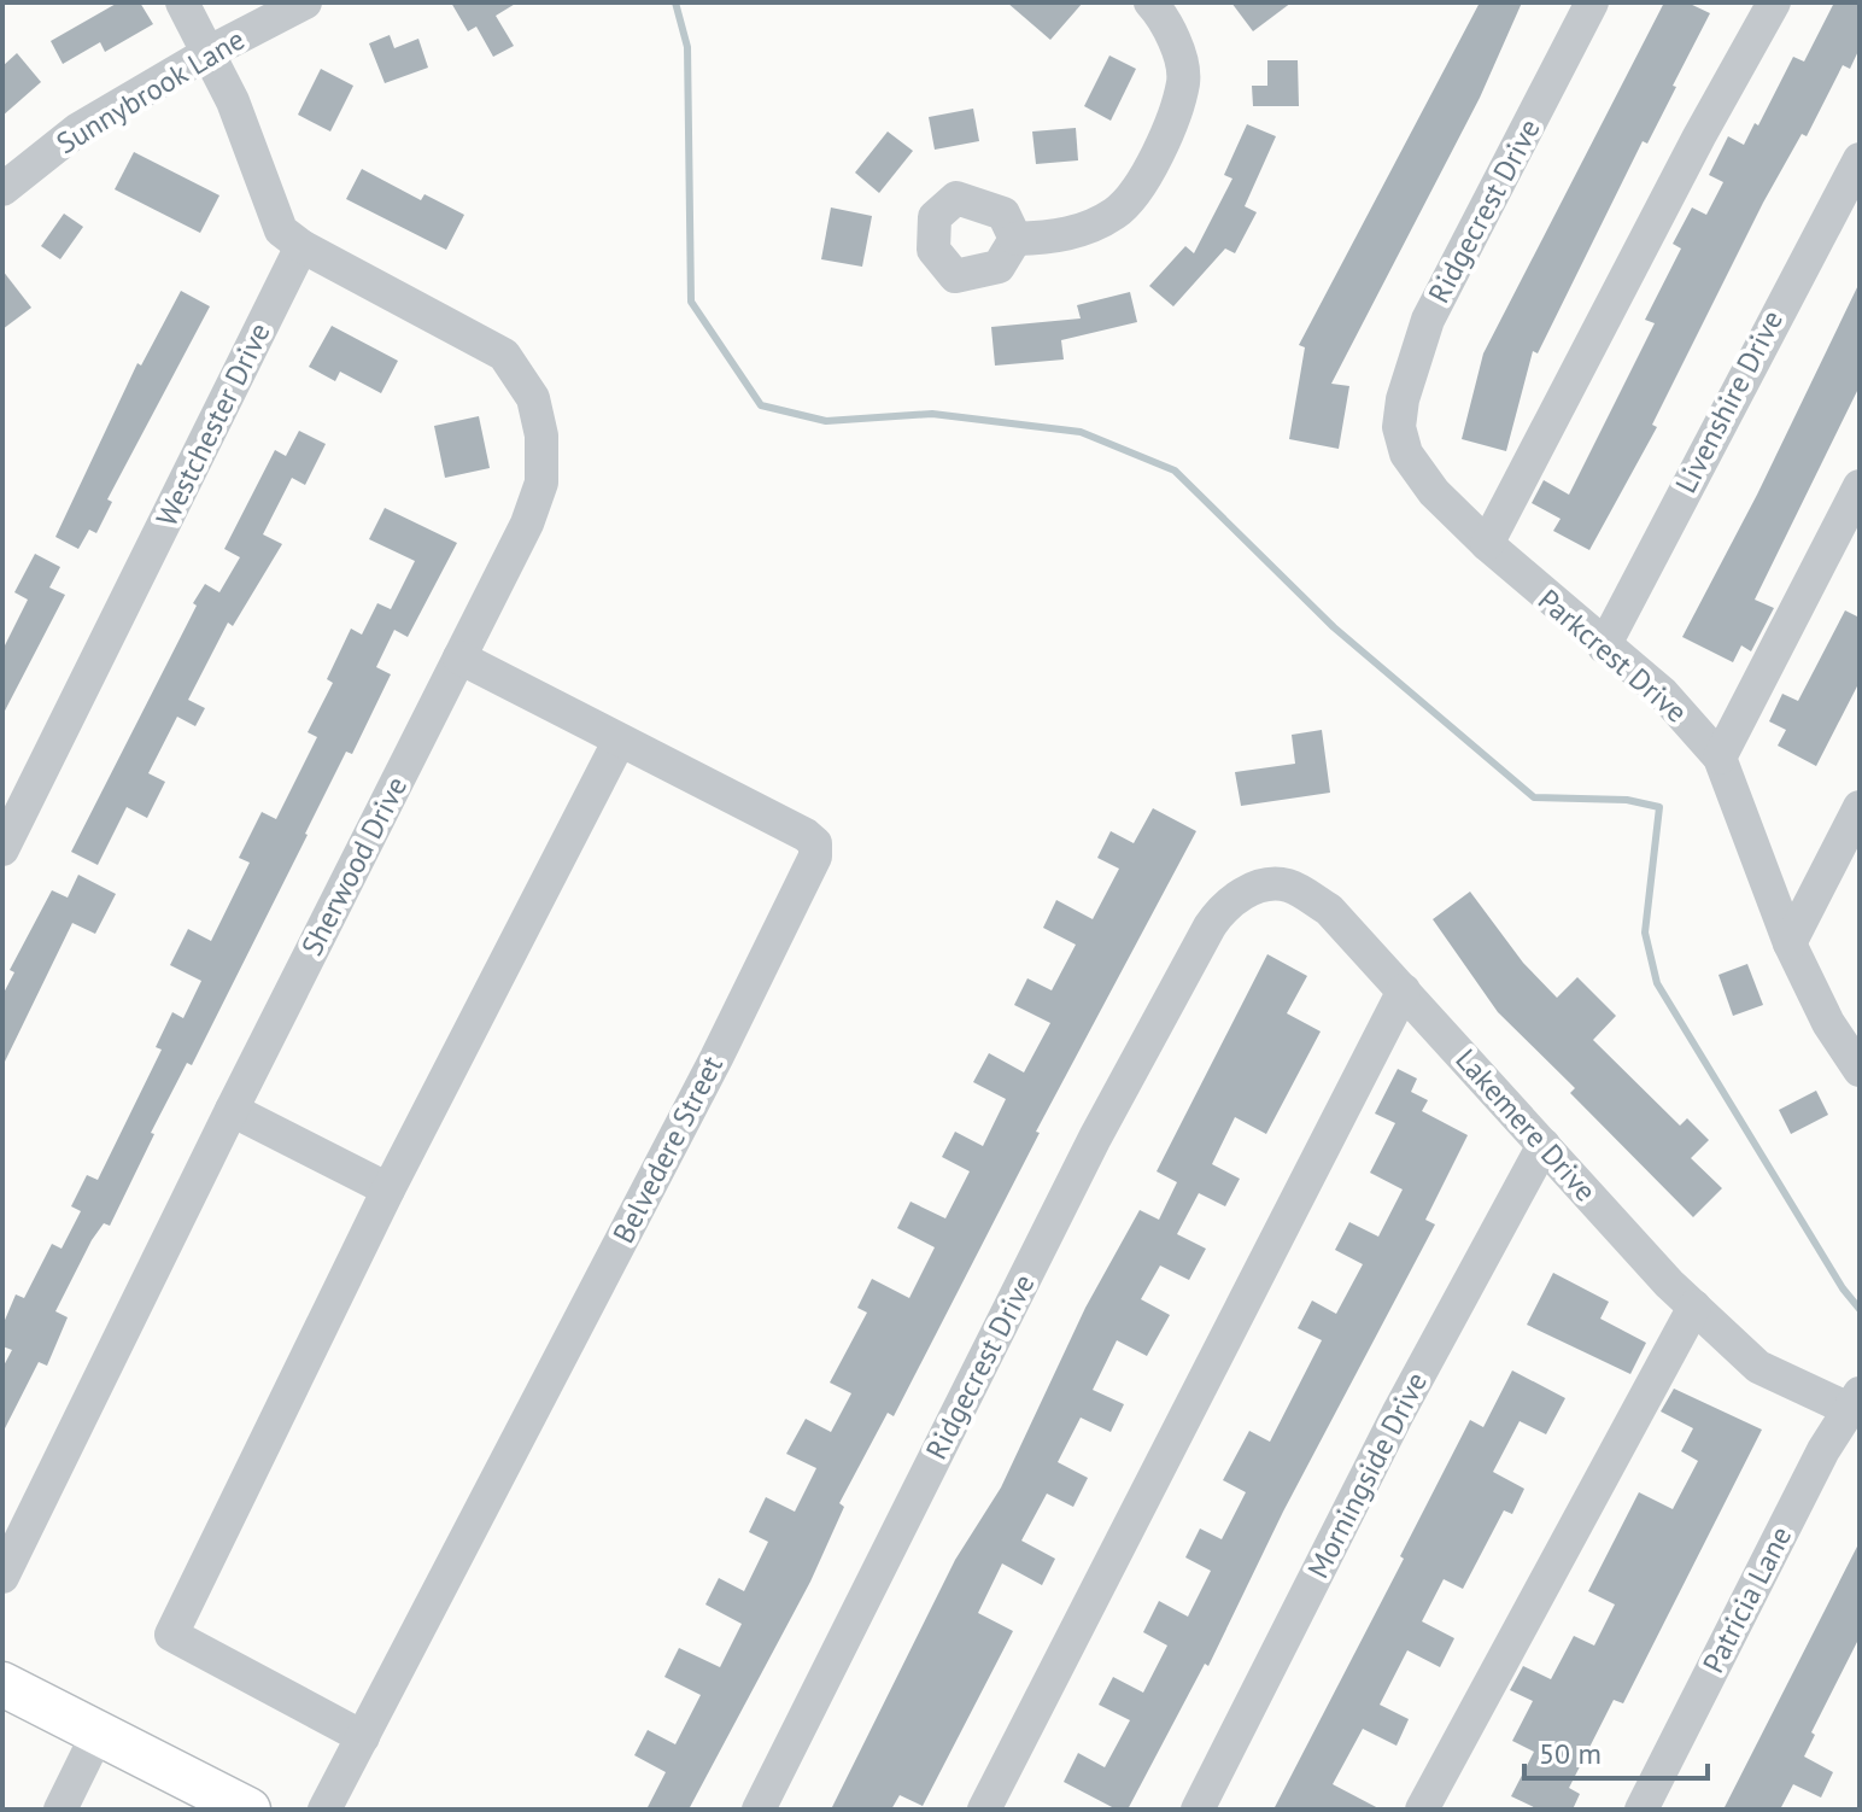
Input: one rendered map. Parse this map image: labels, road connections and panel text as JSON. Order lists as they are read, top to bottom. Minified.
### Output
{"streets":{"street":["Sunnybrook Lane","Ridgecrest Drive","Livenshire Drive","Westchester Drive","Parkcrest Drive","Sherwood Drive","Lakemere Drive","Belvedere Street","Morningside Drive","Patricia Lane"]},"crossings":[["Ridgecrest Drive","Parkcrest Drive"],["Ridgecrest Drive","Lakemere Drive"],["Livenshire Drive","Parkcrest Drive"],["Westchester Drive","Sherwood Drive"],["Sherwood Drive","Belvedere Street"],["Lakemere Drive","Morningside Drive"],["Lakemere Drive","Patricia Lane"]],"scale_bar":"50 m"}
